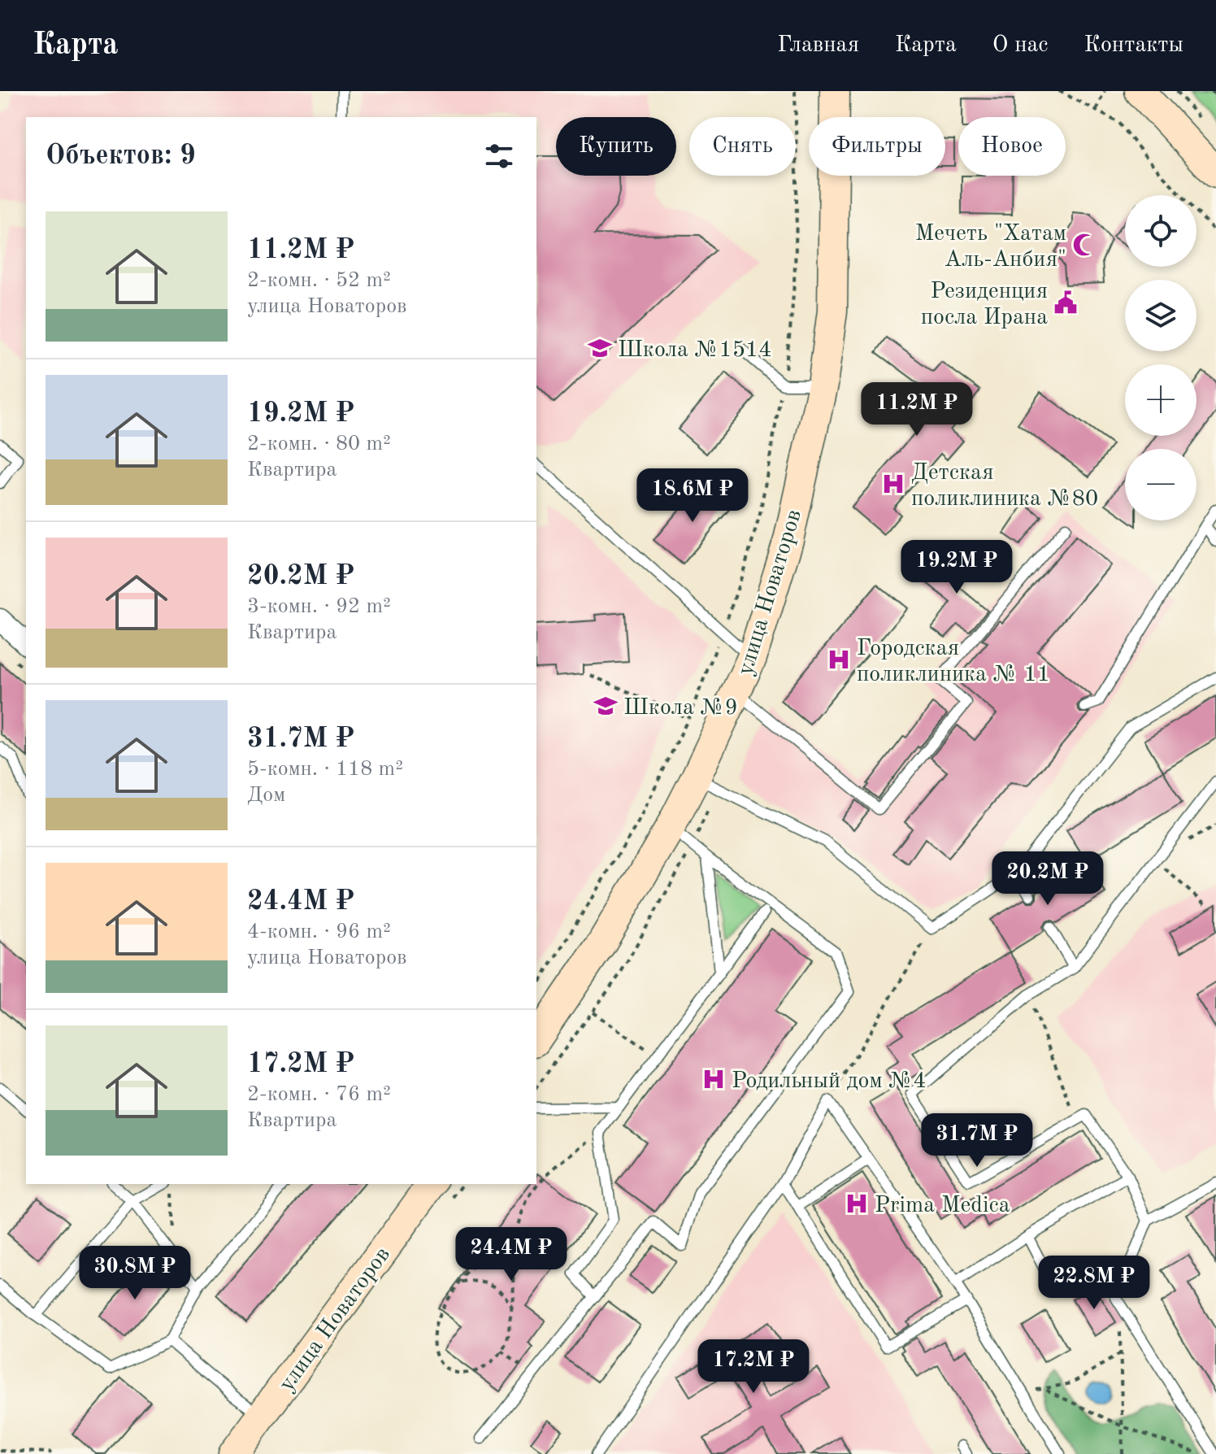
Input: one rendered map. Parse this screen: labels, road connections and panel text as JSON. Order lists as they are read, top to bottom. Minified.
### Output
{"streets":{"street":["улица Новаторов"]},"places":{"mosque":["Мечеть \"Хатам Аль-Анбия\""],"public building":["Резиденция посла Ирана"],"school or university":["Школа №1514","Школа №9"],"hospital":["Детская поликлиника №80","Городская поликлиника № 11","Родильный дом №4","Prima Medica"]},"page":{"header":"Карта","nav":["Главная","Карта","О нас","Контакты"],"chip":["Купить","Снять","Фильтры","Новое"],"heading":"Объектов: 9","map_buttons":["+","−"],"list":[{"name":"11.2M ₽","note":"2-комн. · 52 m² · улица Новаторов"},{"name":"19.2M ₽","note":"2-комн. · 80 m² · Квартира"},{"name":"20.2M ₽","note":"3-комн. · 92 m² · Квартира"},{"name":"31.7M ₽","note":"5-комн. · 118 m² · Дом"},{"name":"24.4M ₽","note":"4-комн. · 96 m² · улица Новаторов"},{"name":"17.2M ₽","note":"2-комн. · 76 m² · Квартира"}],"price":["11.2M ₽","18.6M ₽","19.2M ₽","20.2M ₽","31.7M ₽","24.4M ₽","30.8M ₽","22.8M ₽","17.2M ₽"]}}
